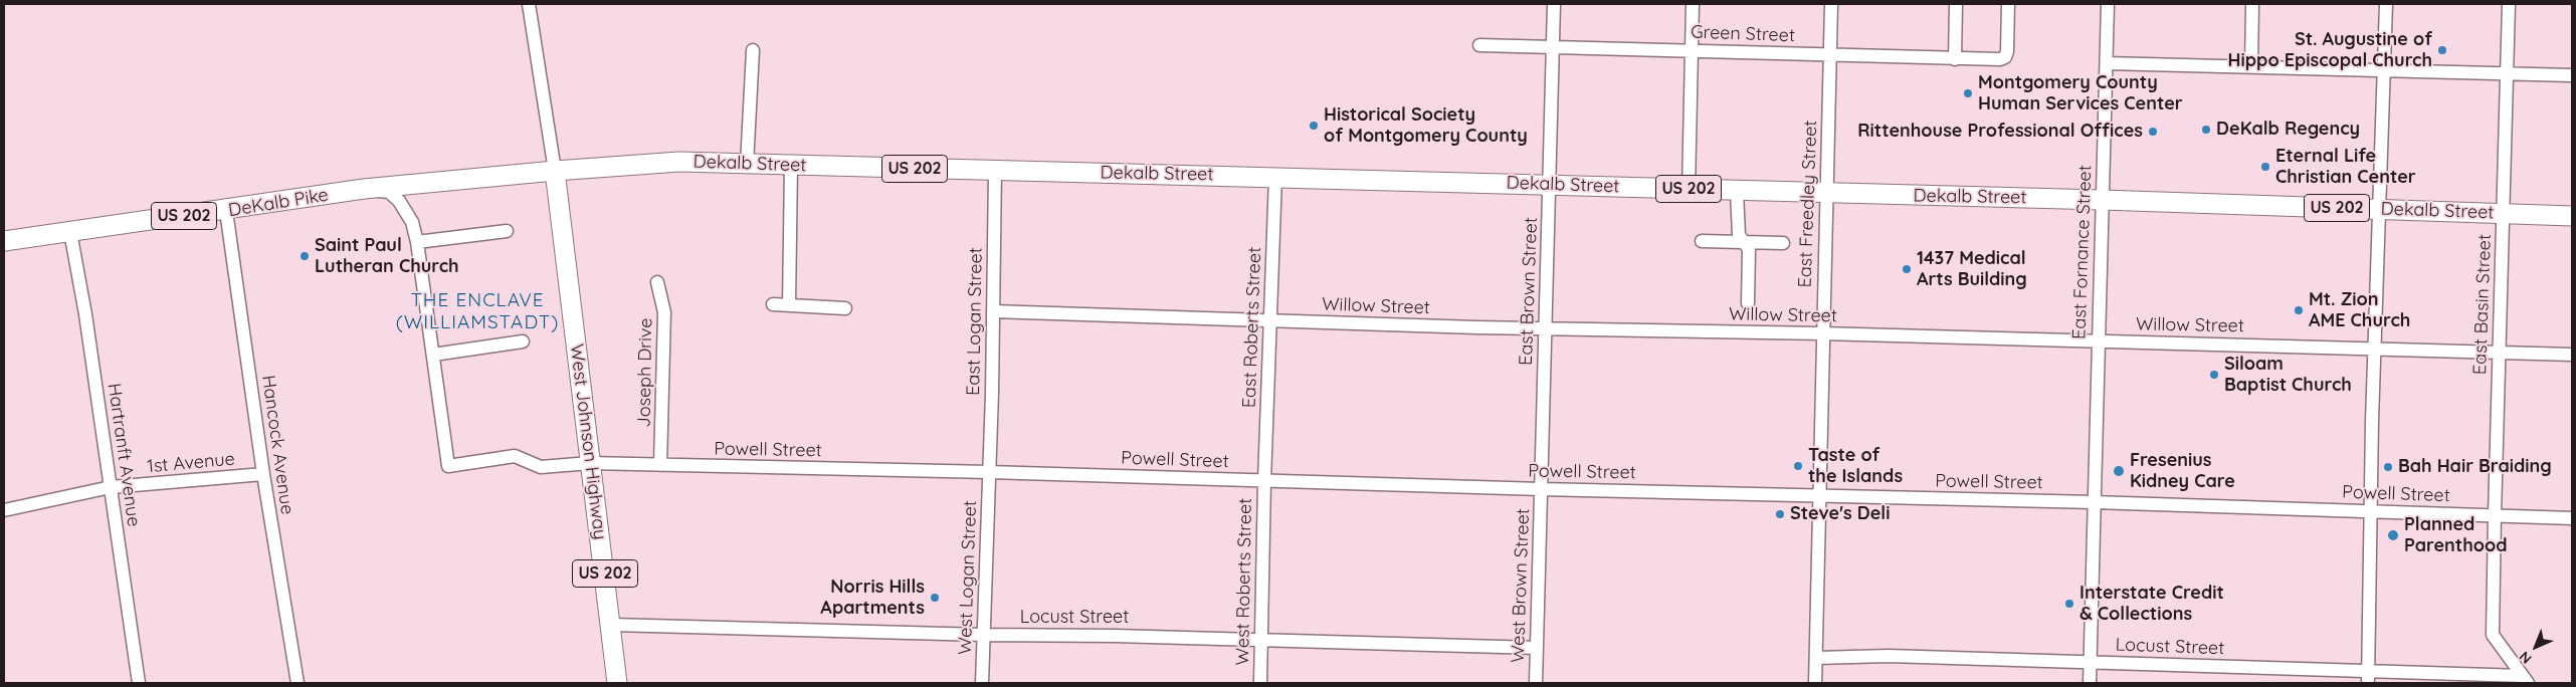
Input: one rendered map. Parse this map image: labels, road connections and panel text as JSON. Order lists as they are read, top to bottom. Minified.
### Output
{"streets":{"highway":["Dekalb Street","US 202","DeKalb Pike","West Johnson Highway"],"street":["Green Street","East Freedley Street","East Fornance Street","East Brown Street","East Basin Street","Willow Street","East Logan Street","East Roberts Street","Joseph Drive","Hancock Avenue","Powell Street","Hartranft Avenue","1st Avenue","West Logan Street","West Roberts Street","West Brown Street","Locust Street"]},"crossings":[["Green Street","East Freedley Street"],["Green Street","East Brown Street"],["Dekalb Street","DeKalb Pike"],["Dekalb Street","East Freedley Street"],["Dekalb Street","East Fornance Street"],["Dekalb Street","East Brown Street"],["Dekalb Street","East Basin Street"],["Dekalb Street","East Logan Street"],["Dekalb Street","East Roberts Street"],["Dekalb Street","West Johnson Highway"],["DeKalb Pike","West Johnson Highway"],["DeKalb Pike","Hancock Avenue"],["DeKalb Pike","Hartranft Avenue"],["East Freedley Street","Willow Street"],["East Freedley Street","Powell Street"],["East Freedley Street","Locust Street"],["East Fornance Street","Willow Street"],["East Fornance Street","Powell Street"],["East Fornance Street","Locust Street"],["East Brown Street","Willow Street"],["East Brown Street","Powell Street"],["East Brown Street","West Brown Street"],["East Basin Street","Willow Street"],["East Basin Street","Powell Street"],["East Basin Street","Locust Street"],["Willow Street","East Logan Street"],["Willow Street","East Roberts Street"],["East Logan Street","Powell Street"],["East Logan Street","West Logan Street"],["East Roberts Street","Powell Street"],["East Roberts Street","West Roberts Street"],["Joseph Drive","Powell Street"],["West Johnson Highway","Powell Street"],["West Johnson Highway","Locust Street"],["Hancock Avenue","1st Avenue"],["Powell Street","West Logan Street"],["Powell Street","West Roberts Street"],["Powell Street","West Brown Street"],["Hartranft Avenue","1st Avenue"],["West Logan Street","Locust Street"],["West Roberts Street","Locust Street"],["West Brown Street","Locust Street"]],"districts":["THE ENCLAVE (WILLIAMSTADT)"],"places":["St. Augustine of Hippo Episcopal Church","Montgomery County Human Services Center","Historical Society of Montgomery County","DeKalb Regency","Rittenhouse Professional Offices","Eternal Life Christian Center","Saint Paul Lutheran Church","1437 Medical Arts Building","Mt. Zion AME Church","Siloam Baptist Church","Taste of the Islands","Bah Hair Braiding","Fresenius Kidney Care","Steve's Deli","Planned Parenthood","Norris Hills Apartments","Interstate Credit & Collections"],"north":"bottom left"}
